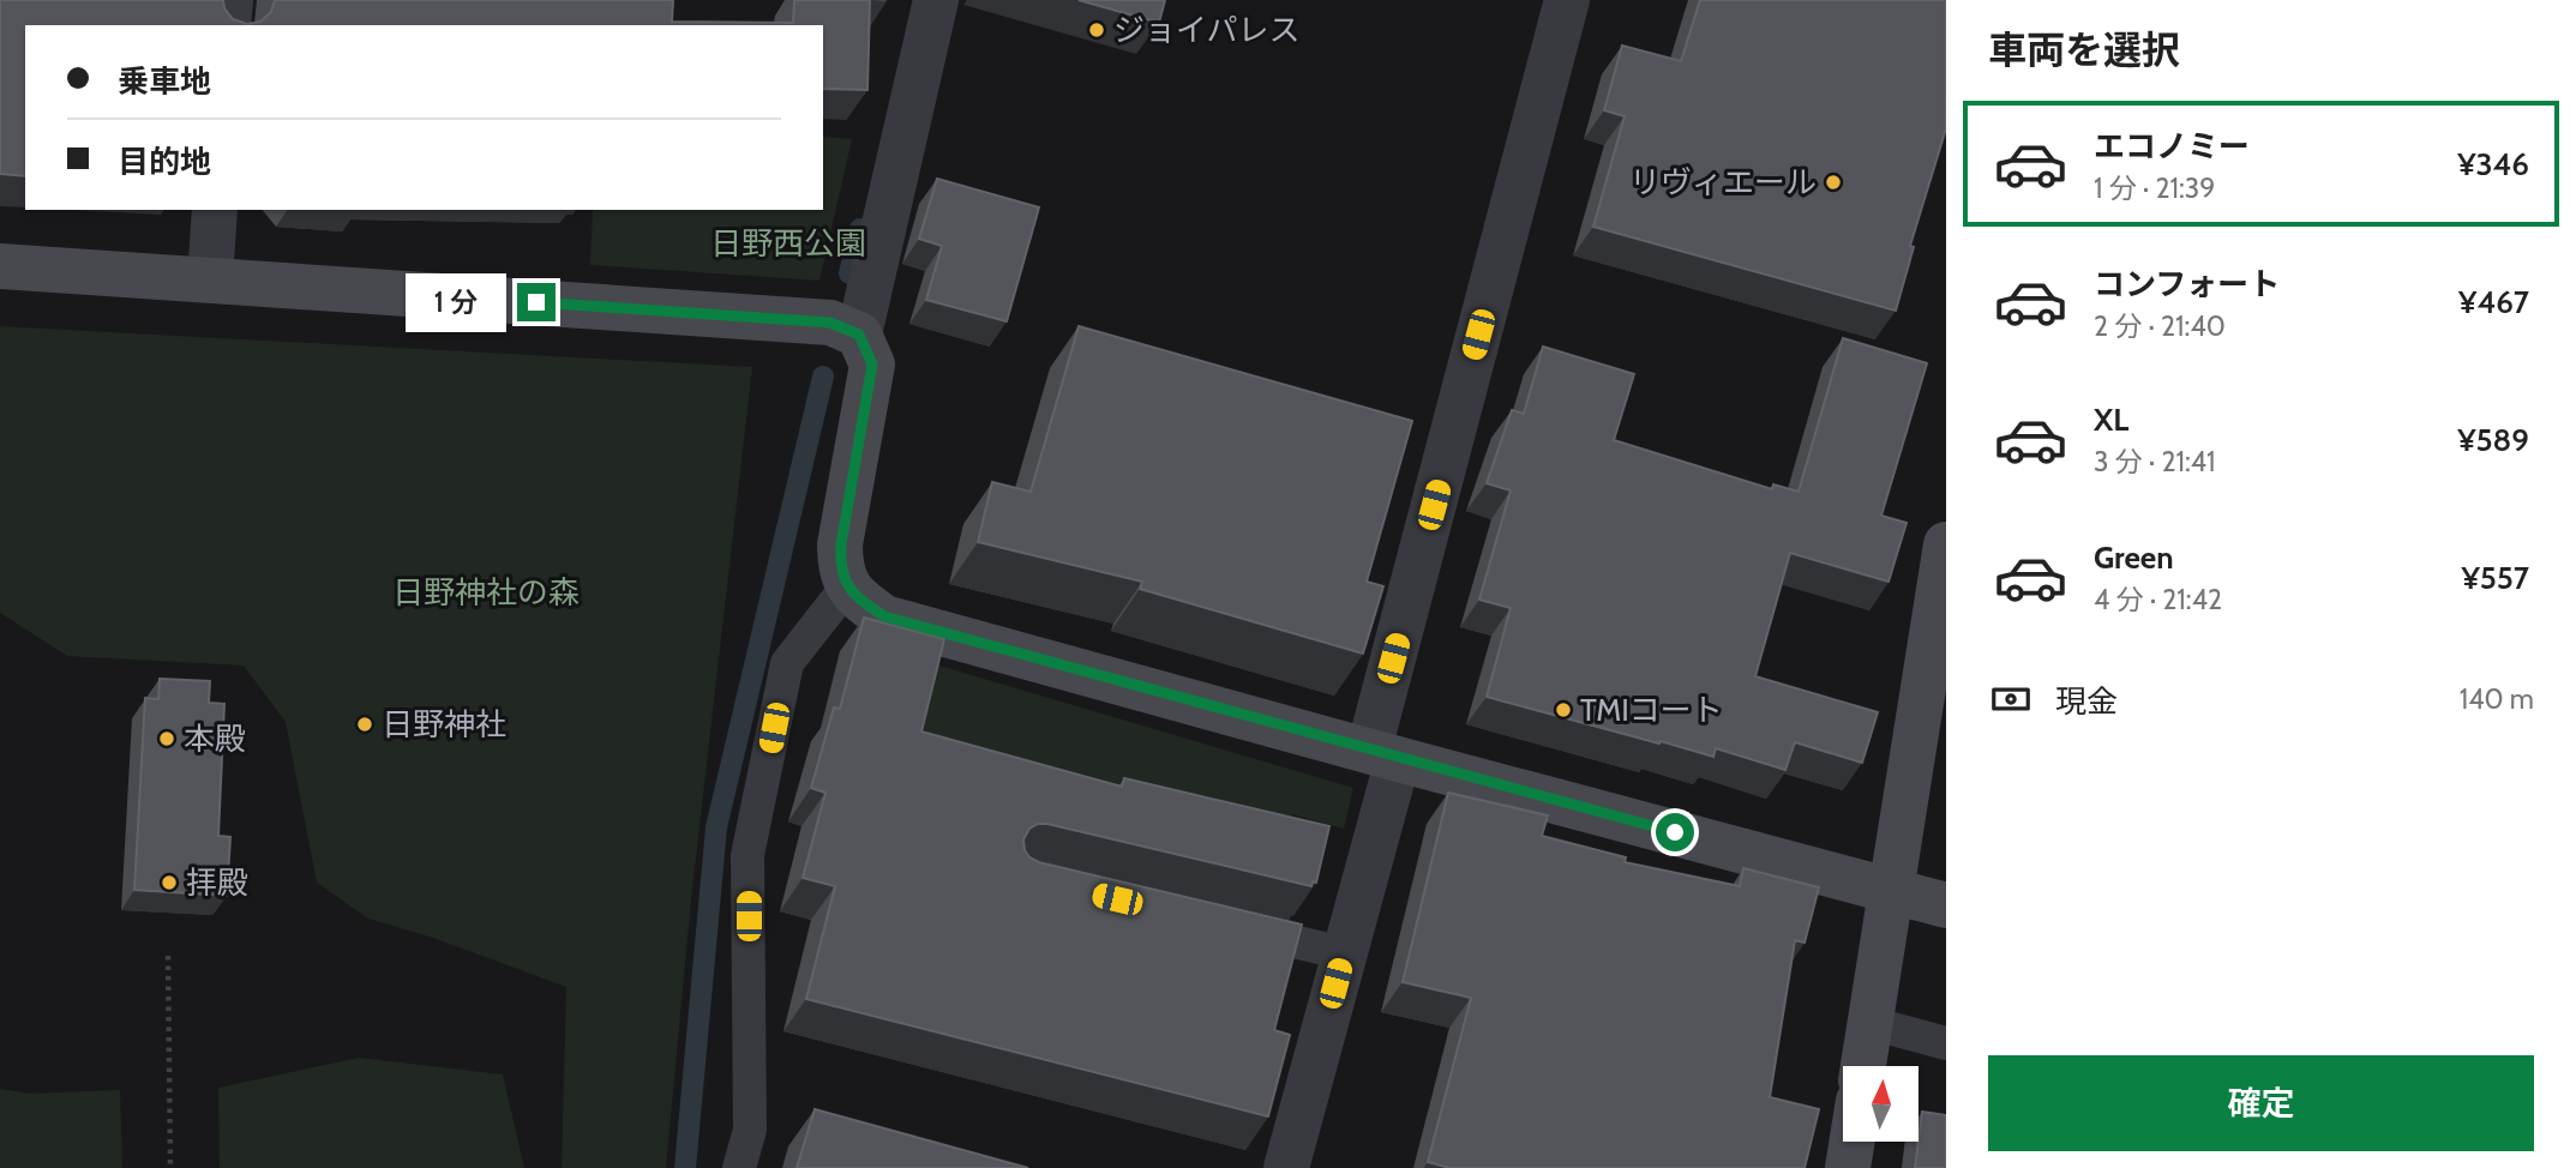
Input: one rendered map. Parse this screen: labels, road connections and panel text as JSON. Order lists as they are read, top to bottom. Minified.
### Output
{"parks":["日野西公園","日野神社の森"],"places":["ジョイパレス","リヴィエール","TMIコート","日野神社","本殿","拝殿"],"north":"top","page":{"heading":"車両を選択","banner":["乗車地","目的地"],"list":[{"name":"エコノミー","note":"1 分 · 21:39","value":"¥346"},{"name":"コンフォート","note":"2 分 · 21:40","value":"¥467"},{"name":"XL","note":"3 分 · 21:41","value":"¥589"},{"name":"Green","note":"4 分 · 21:42","value":"¥557"}],"bubble":"1 分","pay":["現金","140 m"],"buttons":"確定"}}
